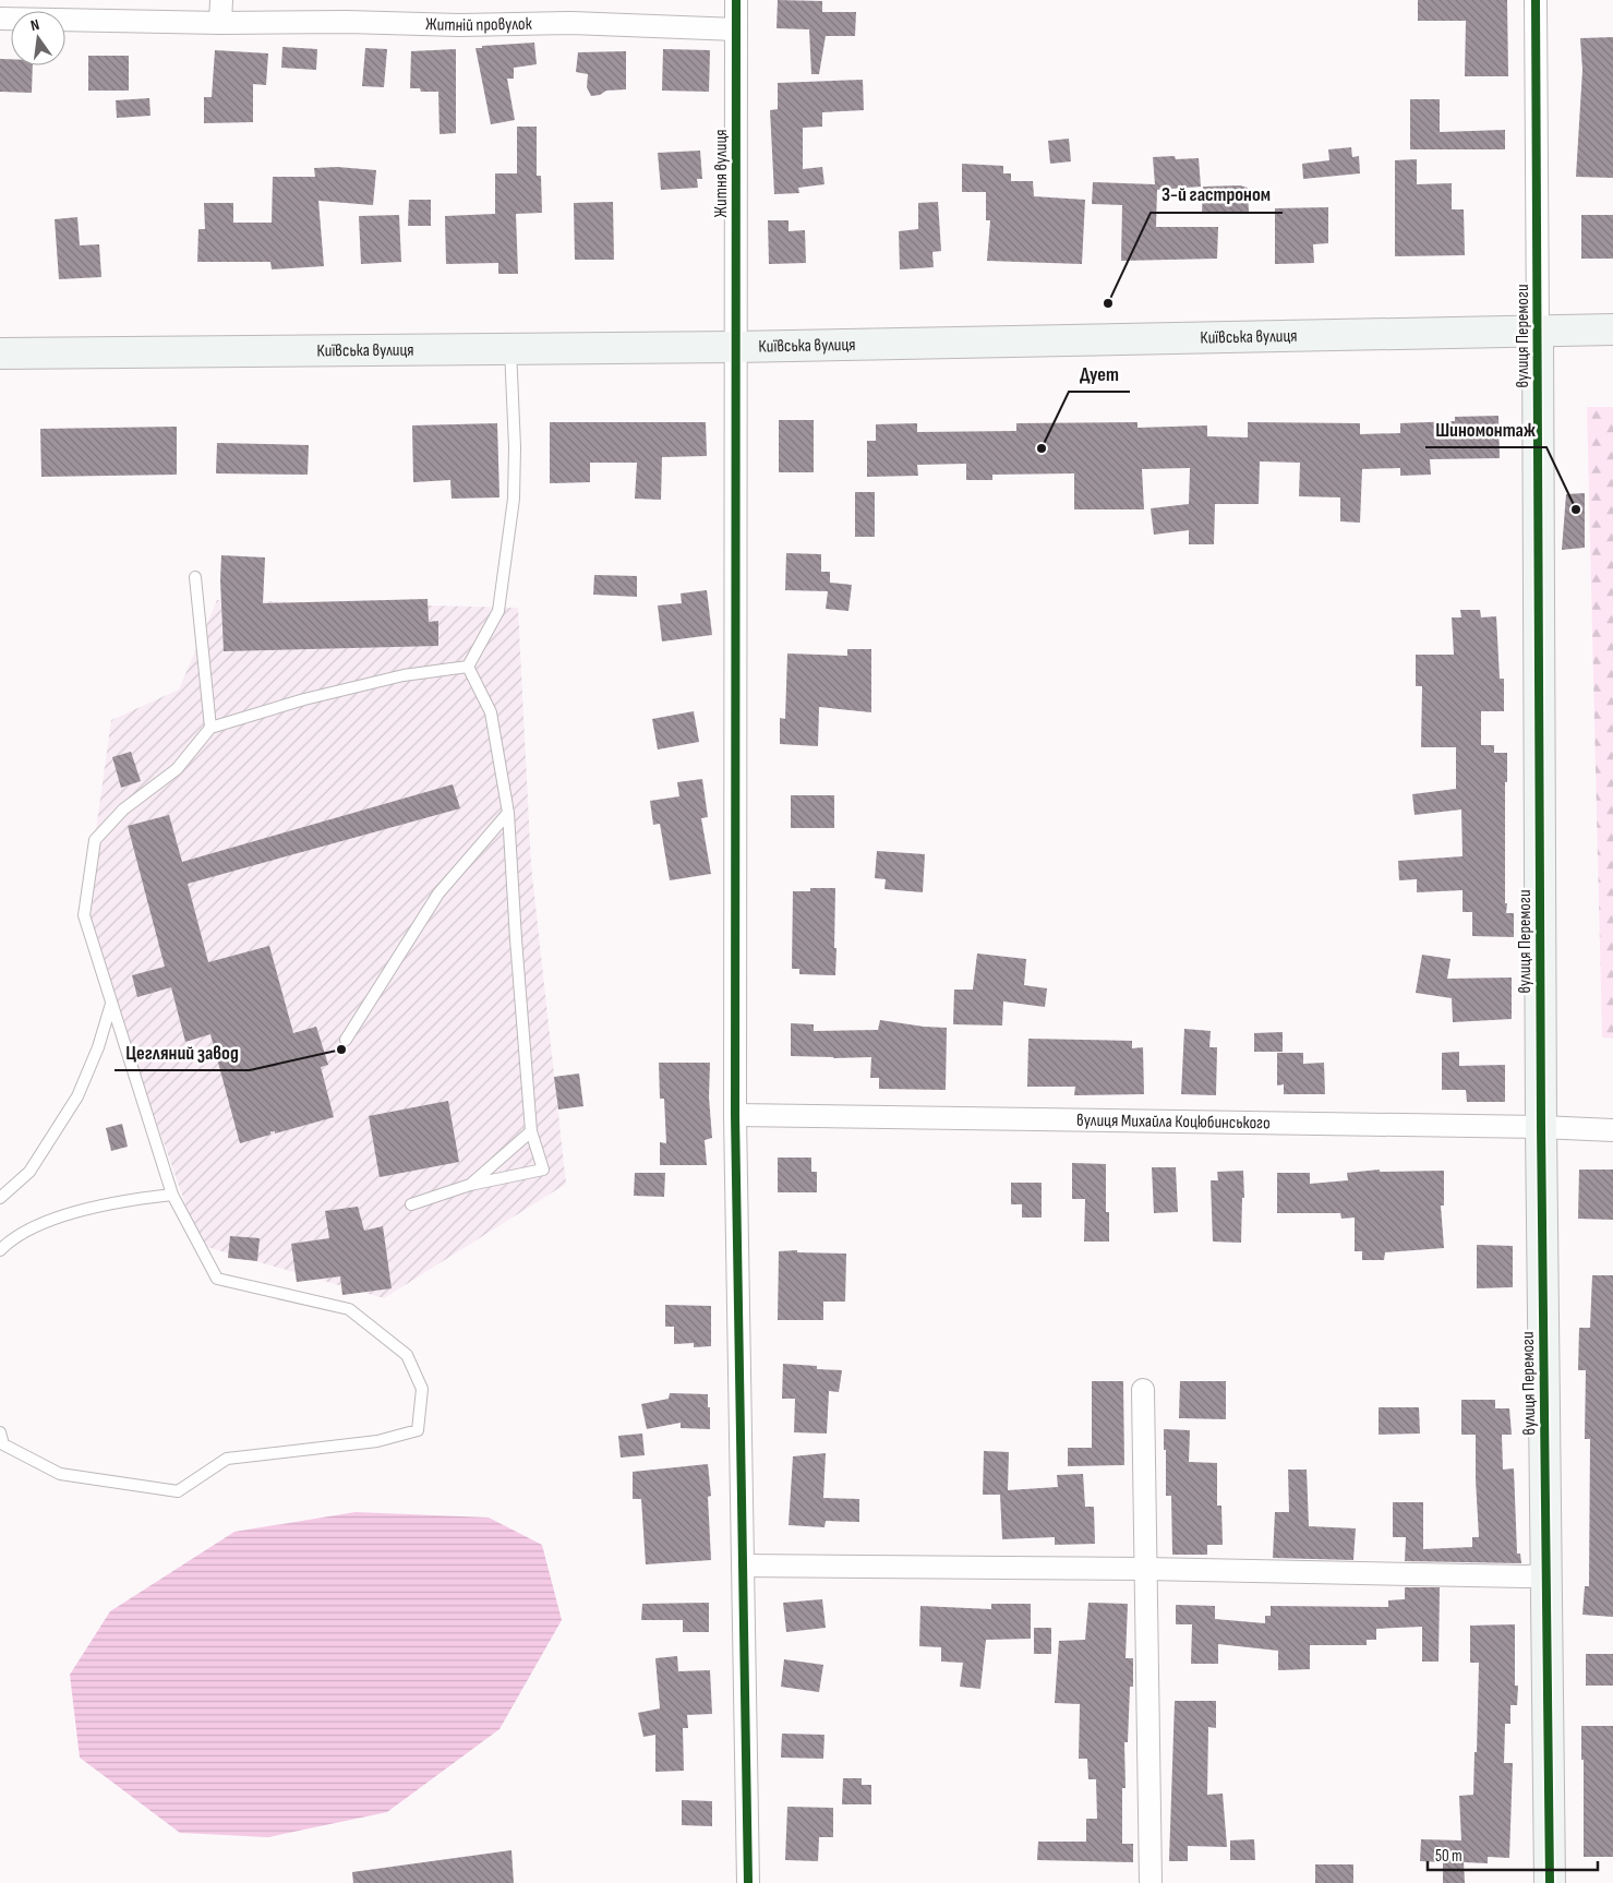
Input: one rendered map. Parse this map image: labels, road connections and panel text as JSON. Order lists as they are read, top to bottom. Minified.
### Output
{"streets":{"street":["Житній провулок","Житня вулиця","Київська вулиця","вулиця Перемоги","вулиця Михайла Коцюбинського"]},"crossings":[["Житній провулок","Житня вулиця"],["Житня вулиця","Київська вулиця"],["Житня вулиця","вулиця Михайла Коцюбинського"],["Київська вулиця","вулиця Перемоги"],["вулиця Перемоги","вулиця Михайла Коцюбинського"]],"places":["3-й гастроном","Дует","Шиномонтаж","Цегляний завод"],"scale_bar":"50 m","north":"top"}
